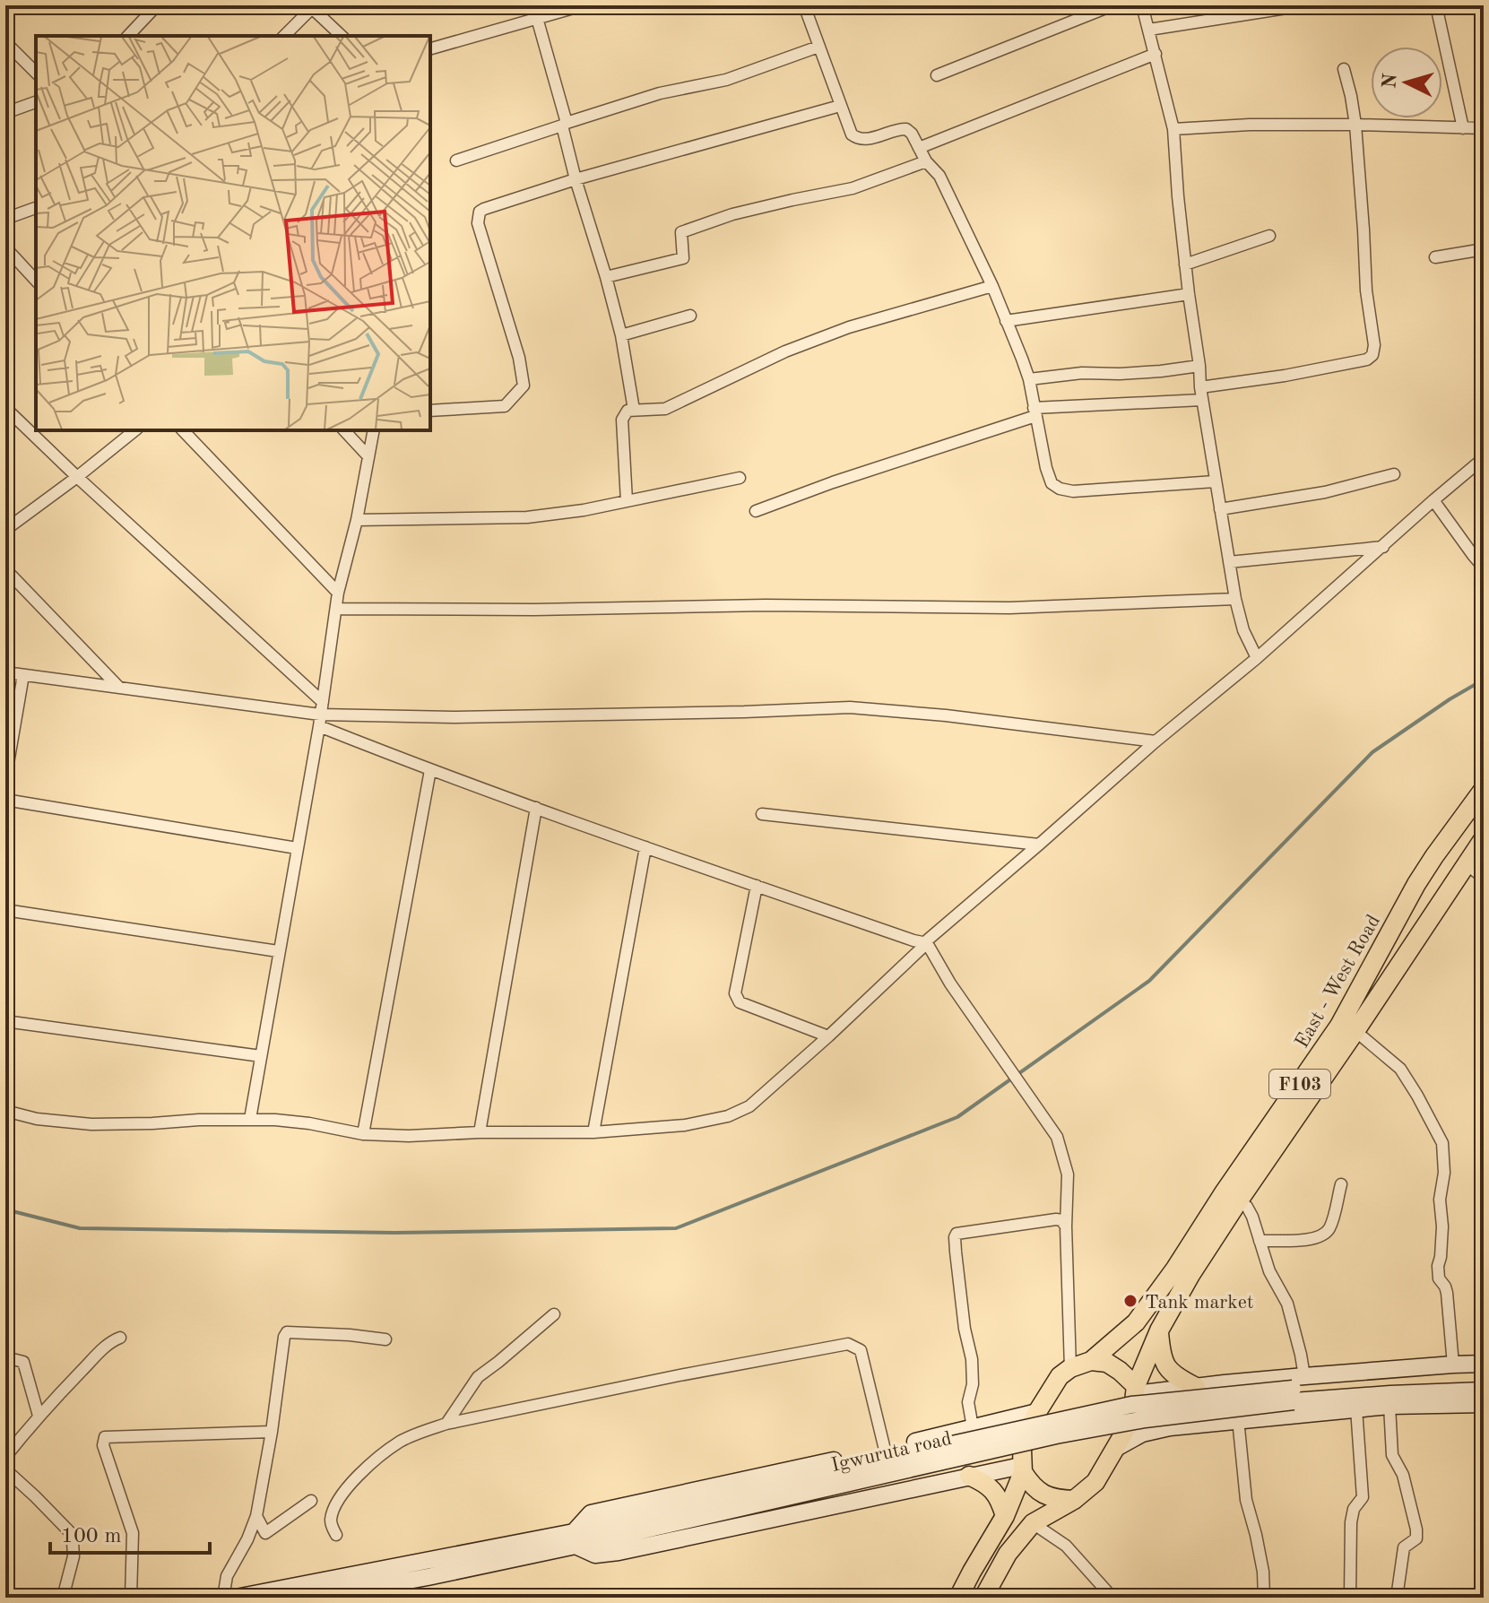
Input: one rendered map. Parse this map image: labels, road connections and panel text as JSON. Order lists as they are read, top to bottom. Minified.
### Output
{"streets":{"main road":["East - West Road","F103","Igwuruta road"]},"places":["Tank market"],"scale_bar":"100 m","north":"left"}
